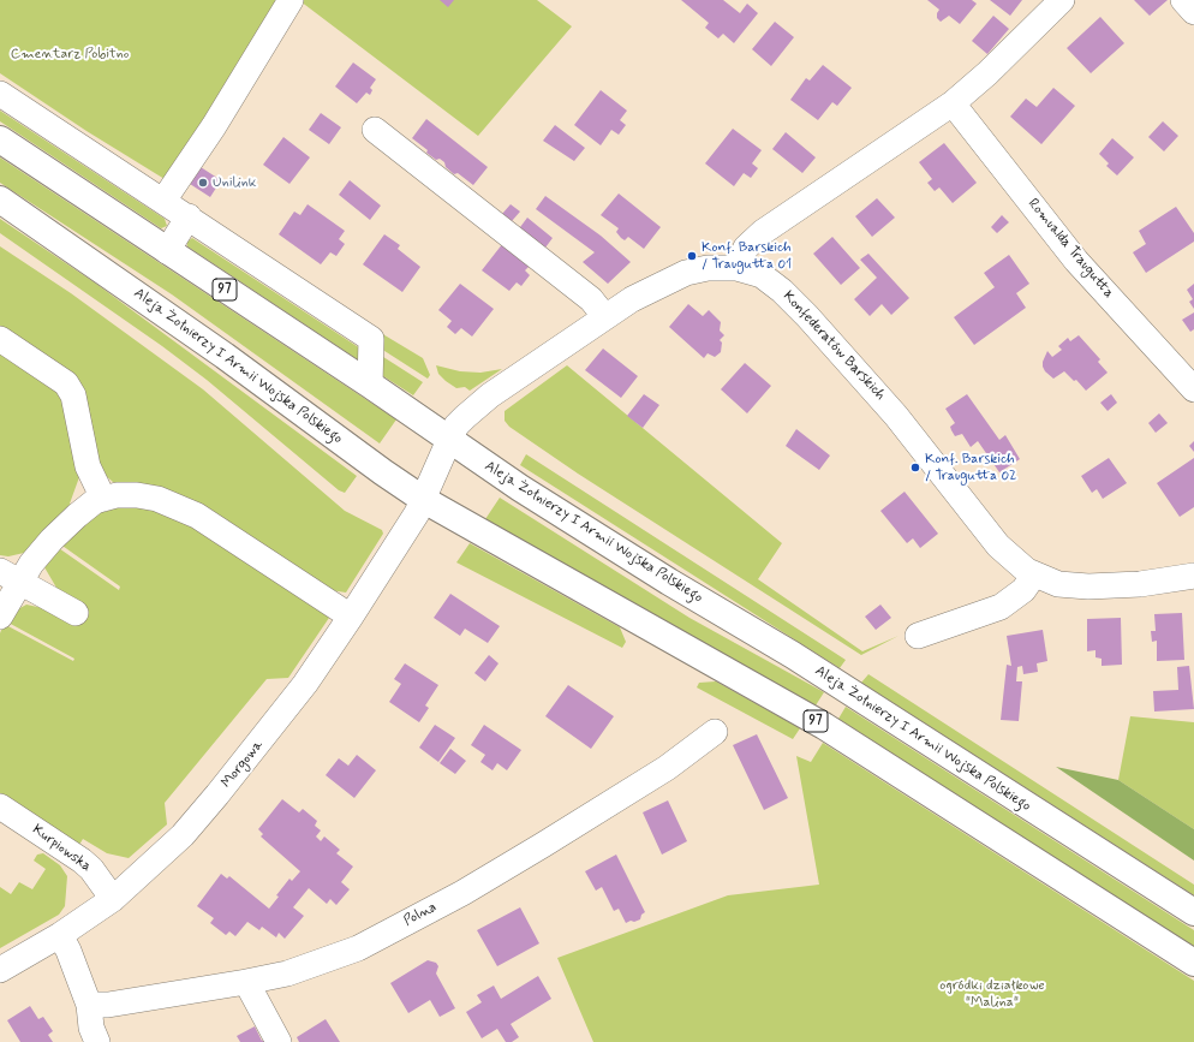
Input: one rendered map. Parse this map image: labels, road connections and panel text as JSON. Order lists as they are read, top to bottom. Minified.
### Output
{"streets":{"main road":["97","Aleja Żołnierzy I Armii Wojska Polskiego"],"street":["Romualda Traugutta","Konfederatów Barskich","Morgowa","Kurpiowska","Polna"]},"crossings":[["Konfederatów Barskich","Aleja Żołnierzy I Armii Wojska Polskiego"],["Konfederatów Barskich","Morgowa"],["Aleja Żołnierzy I Armii Wojska Polskiego","Morgowa"],["Morgowa","Kurpiowska"]],"parks":["Cmentarz Pobitno","ogródki działkowe \"Malina\""],"places":["Unilink","Konf. Barskich / Traugutta 01","Konf. Barskich / Traugutta 02"]}
